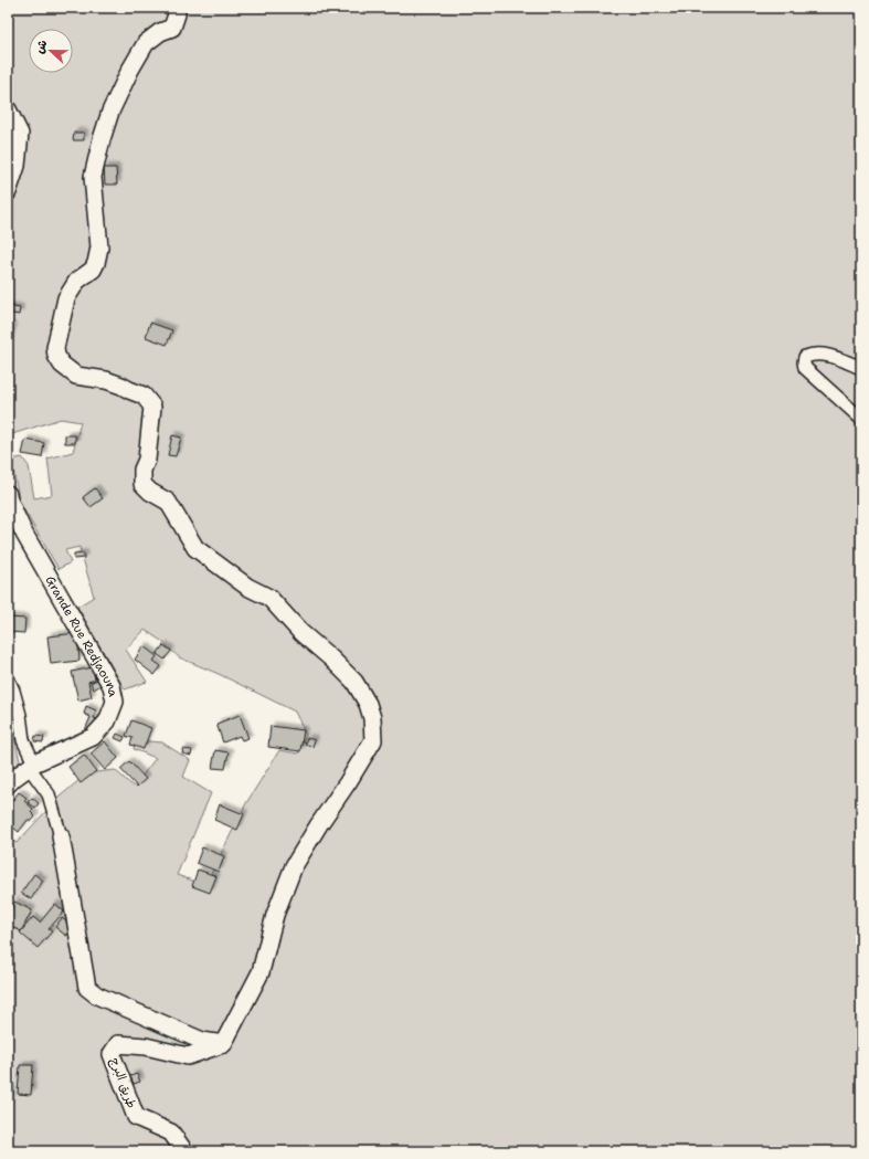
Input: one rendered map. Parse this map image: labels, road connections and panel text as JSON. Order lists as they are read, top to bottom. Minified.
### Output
{"streets":{"street":["Grande Rue Redjaouna","طريق البرج"]},"north":"left"}
